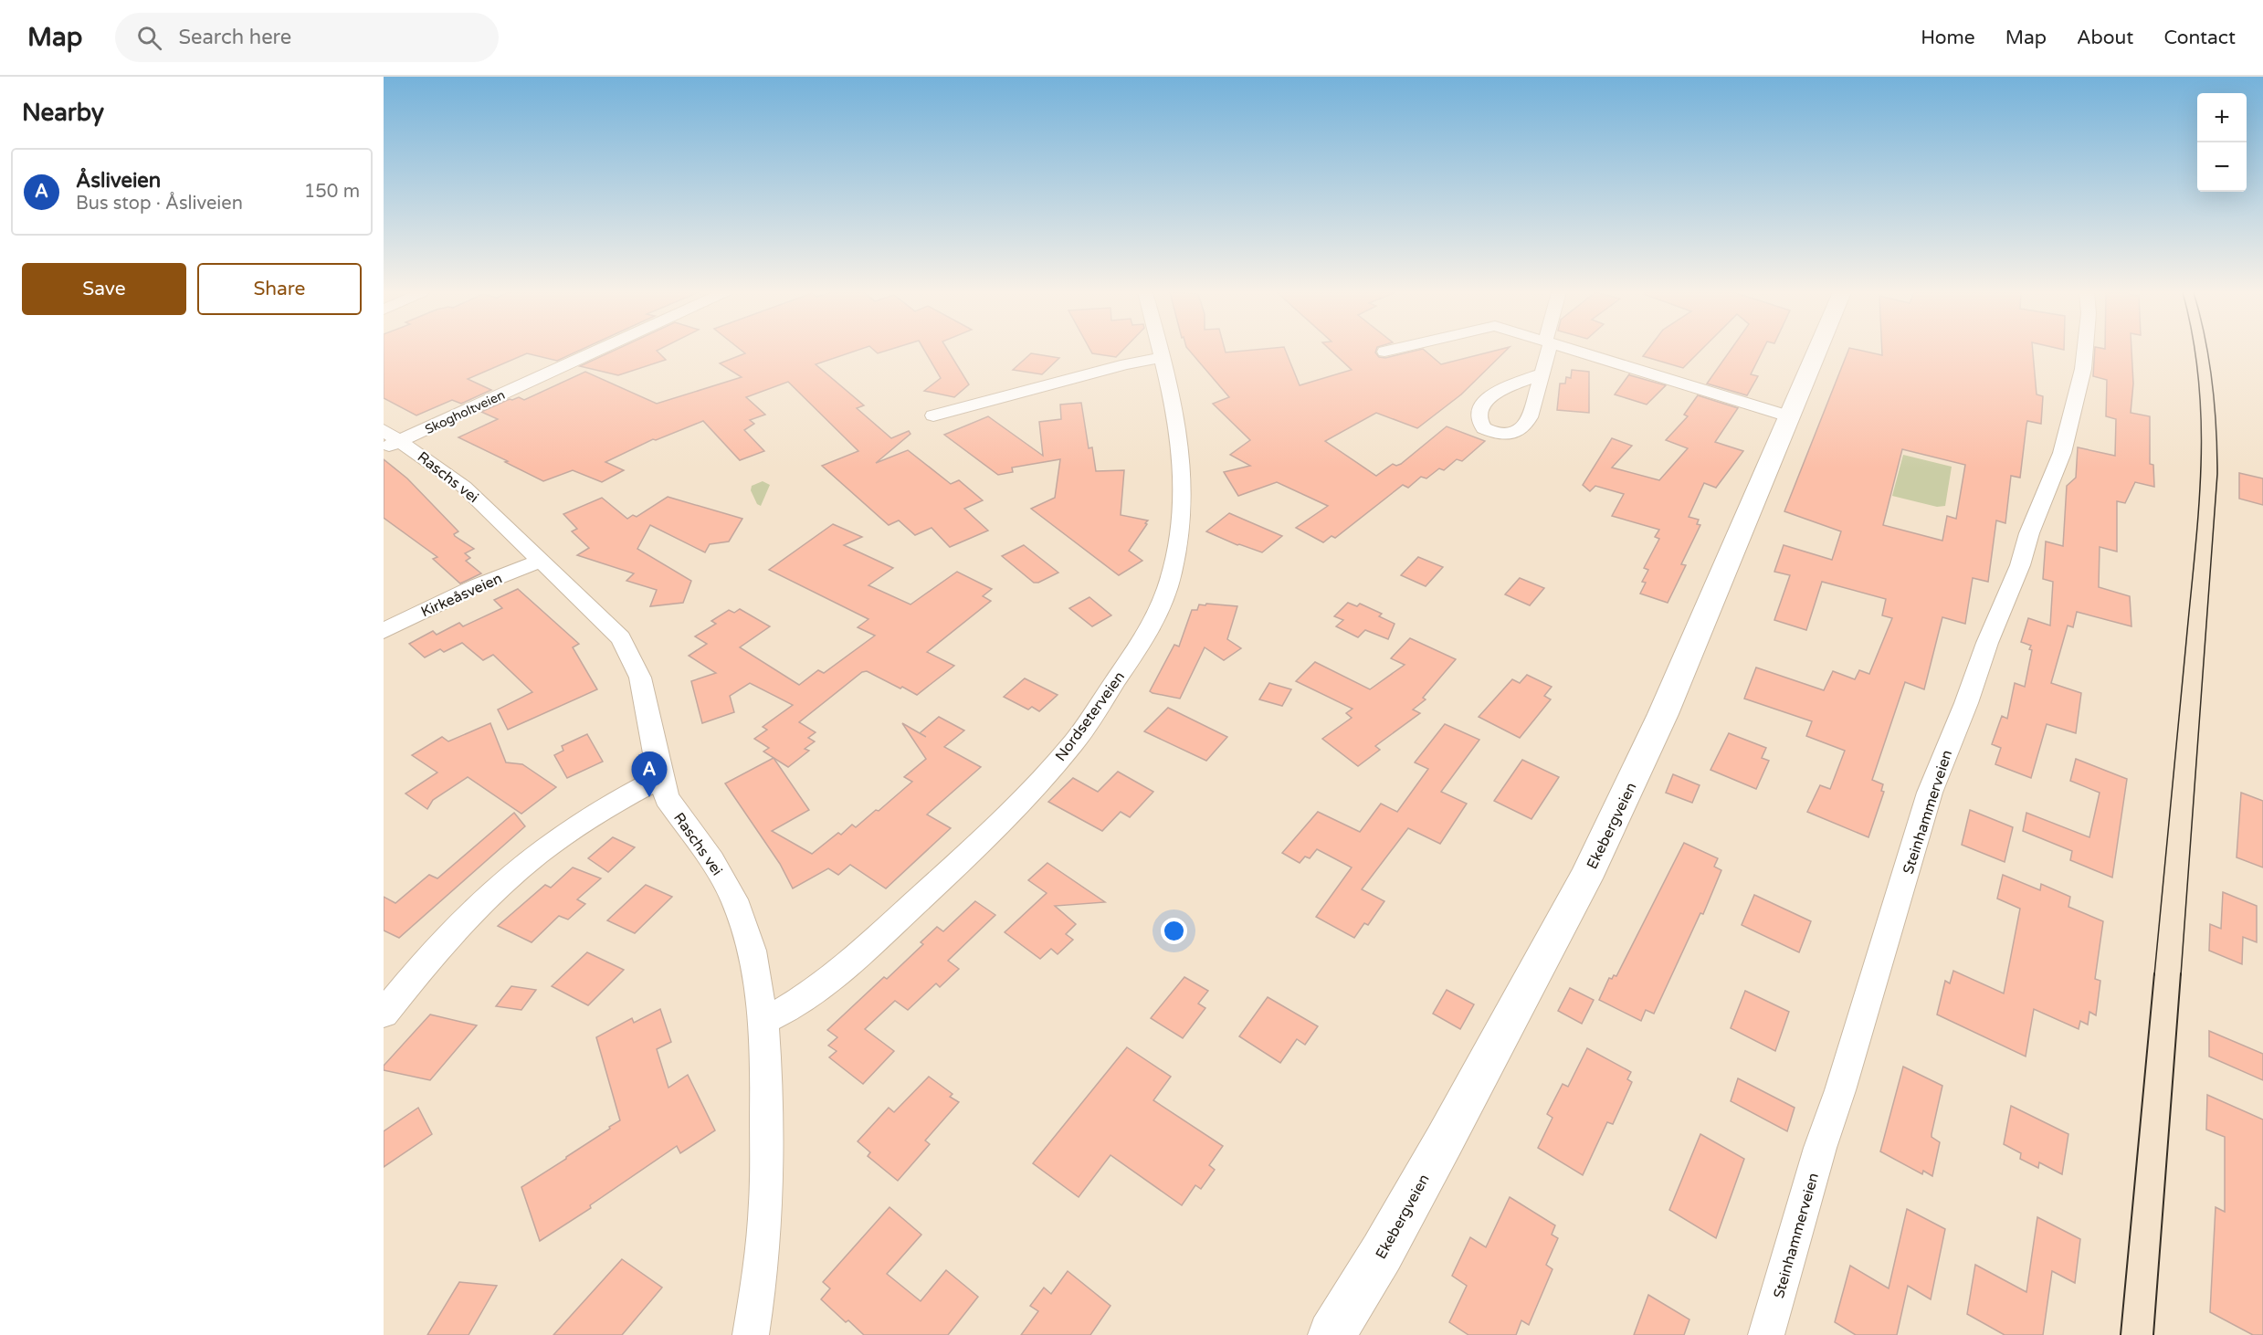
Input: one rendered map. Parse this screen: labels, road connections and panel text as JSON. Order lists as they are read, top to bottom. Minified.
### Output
{"streets":{"main road":["Ekebergveien"],"street":["Skogholtveien","Raschs vei","Kirkeåsveien","Nordseterveien","Steinhammerveien"]},"crossings":[["Skogholtveien","Raschs vei"],["Raschs vei","Kirkeåsveien"],["Raschs vei","Nordseterveien"]],"page":{"header":"Map","search":"Search here","nav":["Home","Map","About","Contact"],"heading":"Nearby","map_buttons":["+","−"],"list":[{"mark":"A","name":"Åsliveien","note":"Bus stop · Åsliveien","value":"150 m"}],"buttons":["Save","Share"],"pins":"A"}}
